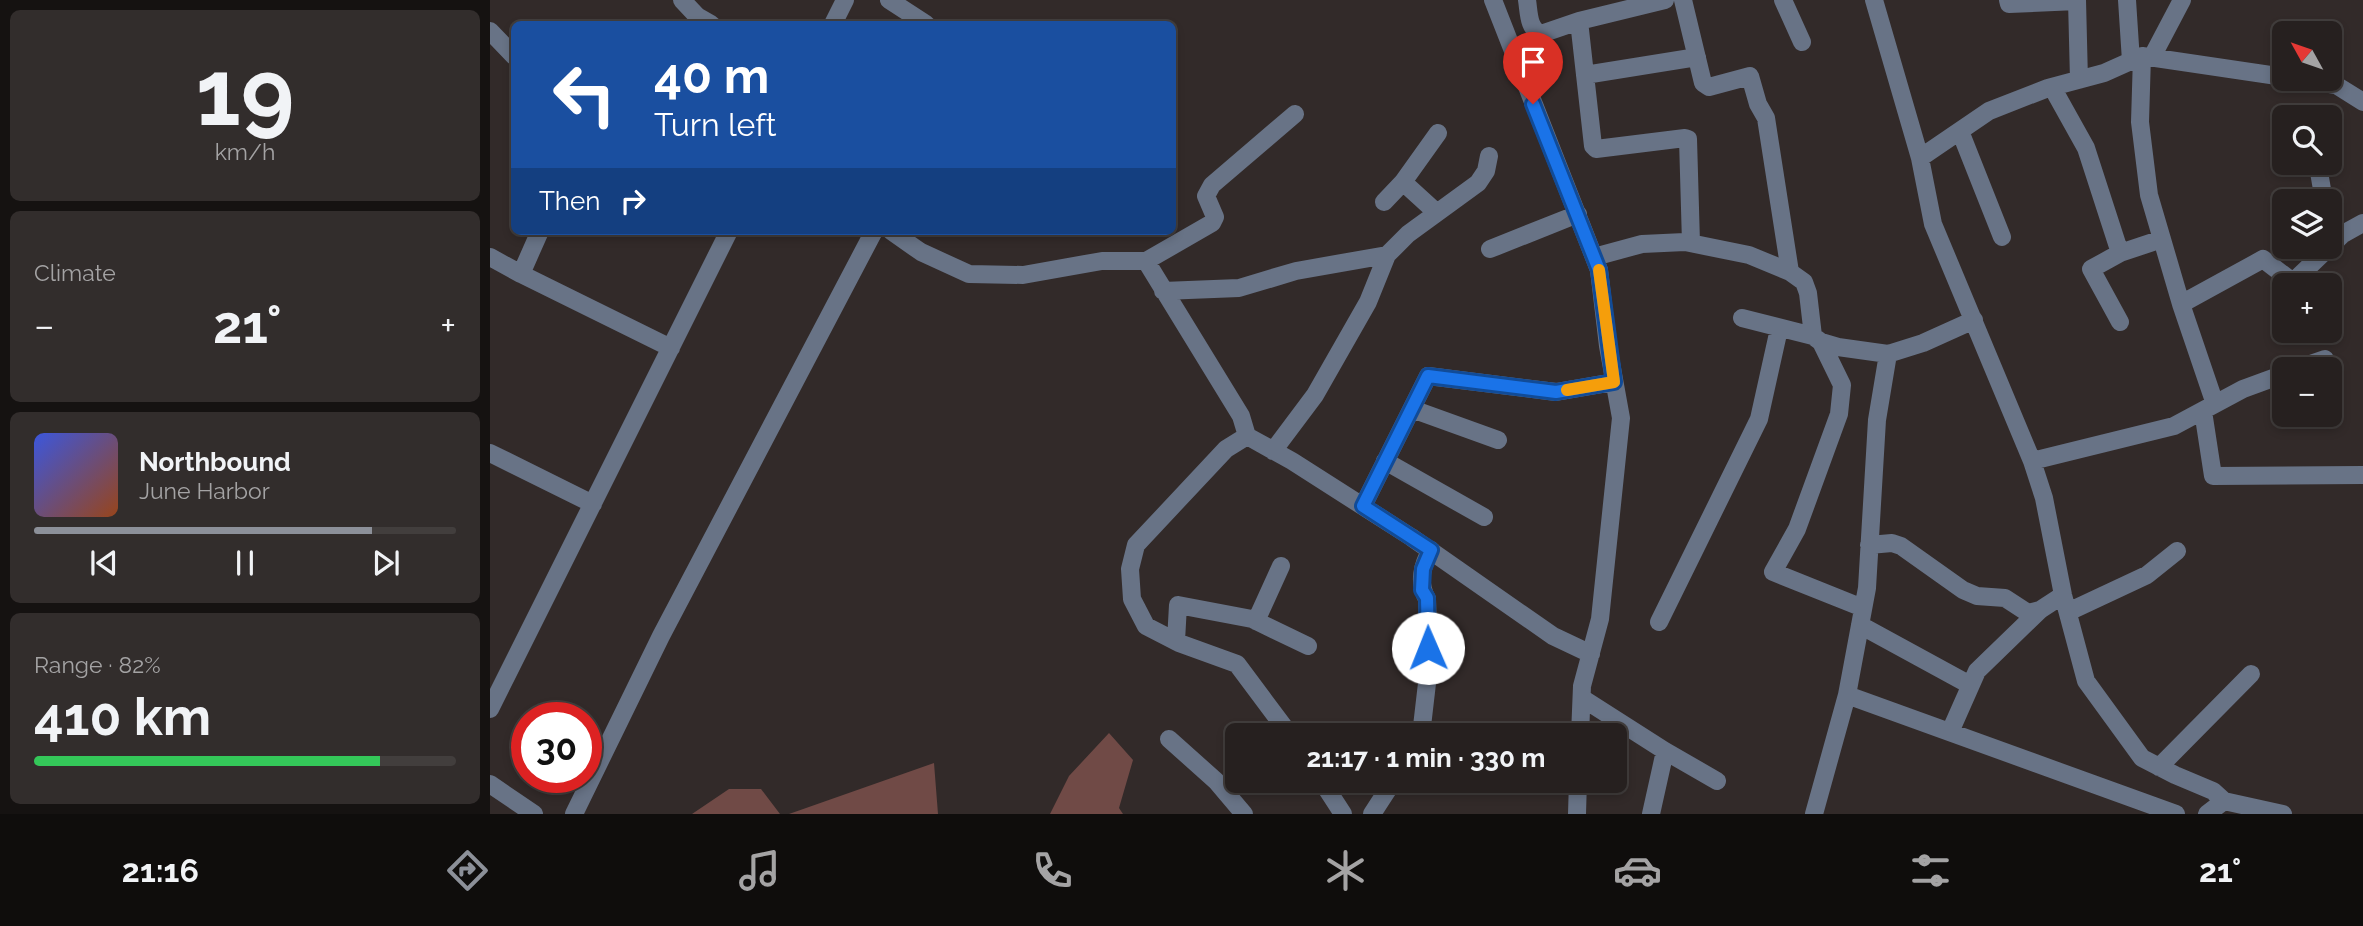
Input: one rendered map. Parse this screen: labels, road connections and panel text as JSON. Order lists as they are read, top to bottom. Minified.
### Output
{"north":"top left","page":{"tile":[["19","km/h"],"Climate",["Range · 82%","410 km"]],"map_buttons":["+","−"],"turn":["40 m","Turn left"],"then":"Then","heat":["−","21°","+"],"song":["Northbound","June Harbor"],"limit":"30","trip":"21:17 · 1 min · 330 m","tabs":["21:16","21°"]}}
